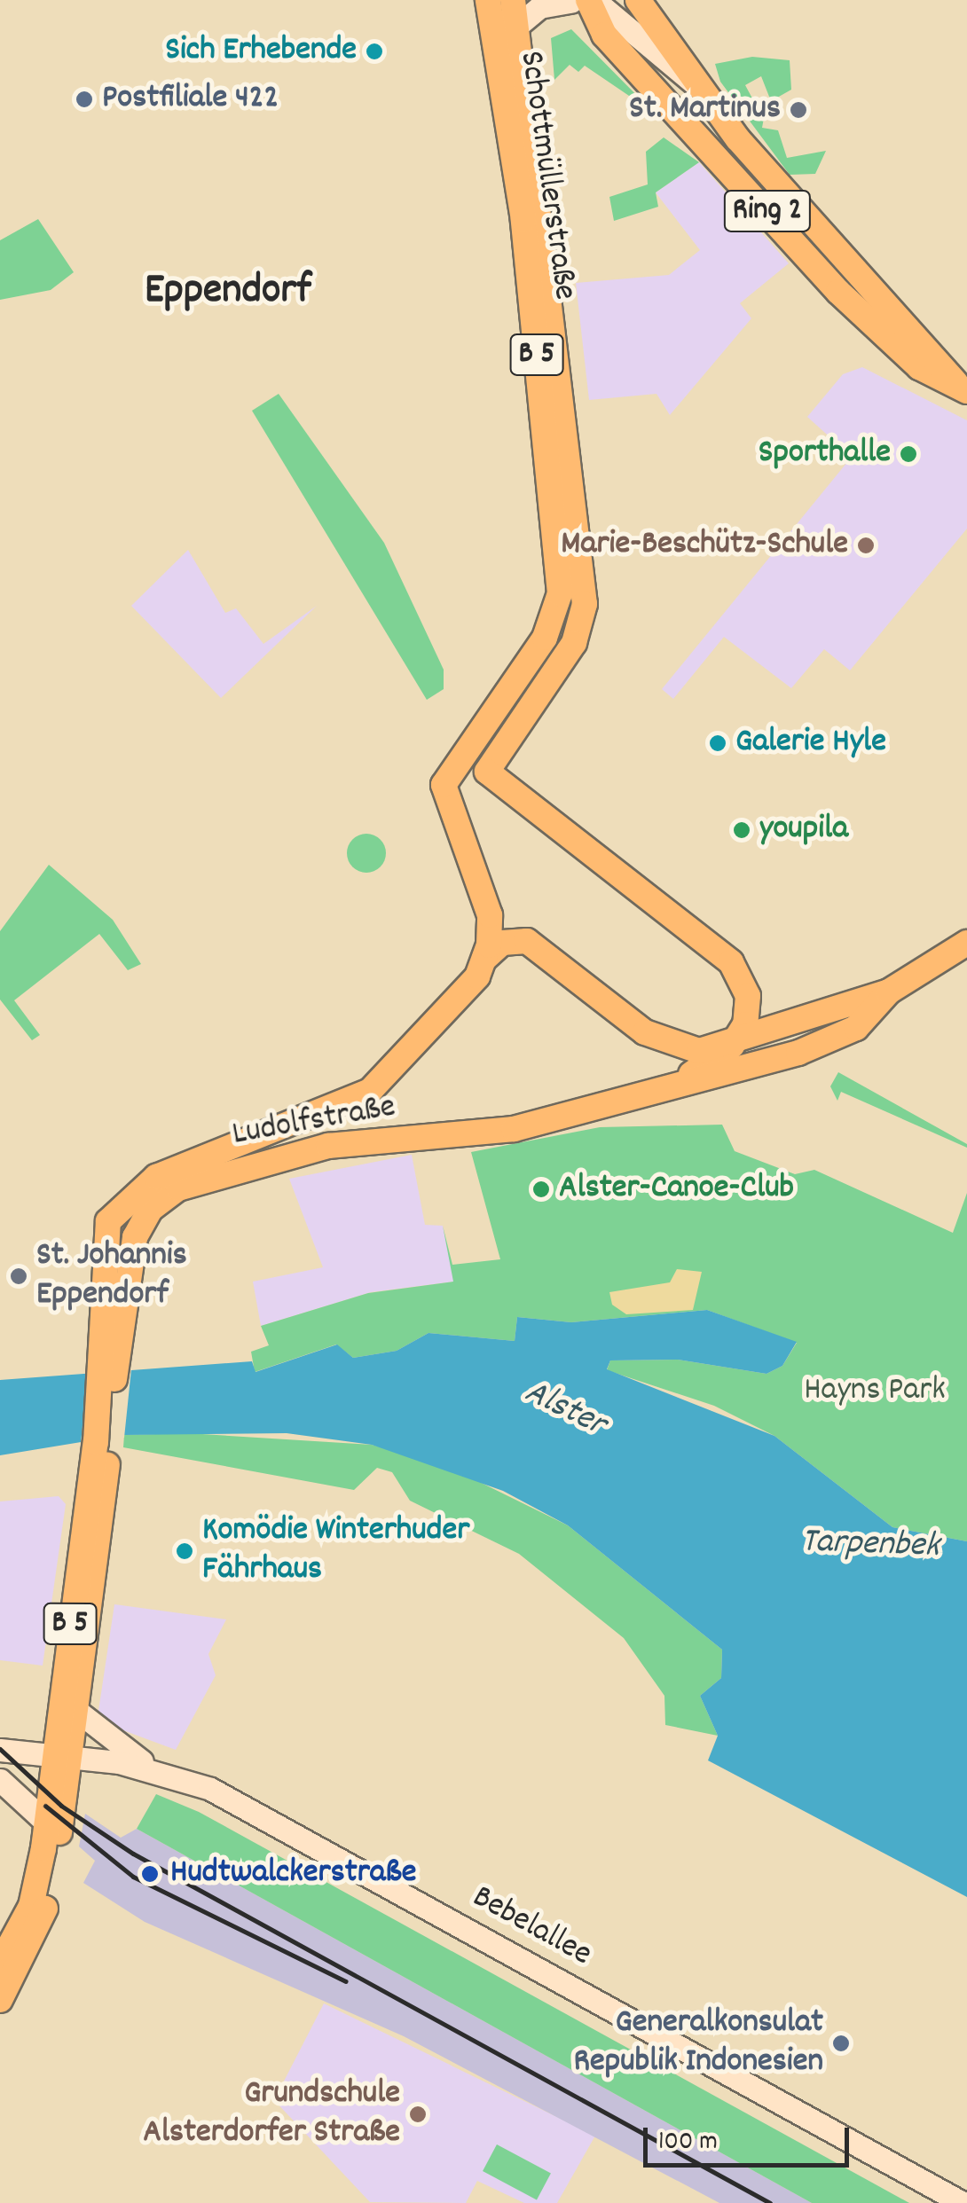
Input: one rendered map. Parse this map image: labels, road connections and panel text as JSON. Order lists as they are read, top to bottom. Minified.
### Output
{"streets":{"main road":["Schottmüllerstraße","Ring 2","B 5","Ludolfstraße","Bebelallee"]},"crossings":[["Schottmüllerstraße","B 5"],["Schottmüllerstraße","Ludolfstraße"],["B 5","Ludolfstraße"],["B 5","Bebelallee"]],"districts":["Eppendorf"],"water":["Alster","Tarpenbek"],"parks":["Hayns Park"],"places":["Sich Erhebende","Postfiliale 422","St. Martinus","Sporthalle","Marie-Beschütz-Schule","Galerie Hyle","youpila","Alster-Canoe-Club","St. Johannis Eppendorf","Komödie Winterhuder Fährhaus","Hudtwalckerstraße","Generalkonsulat Republik Indonesien","Grundschule Alsterdorfer Straße"],"scale_bar":"100 m"}
